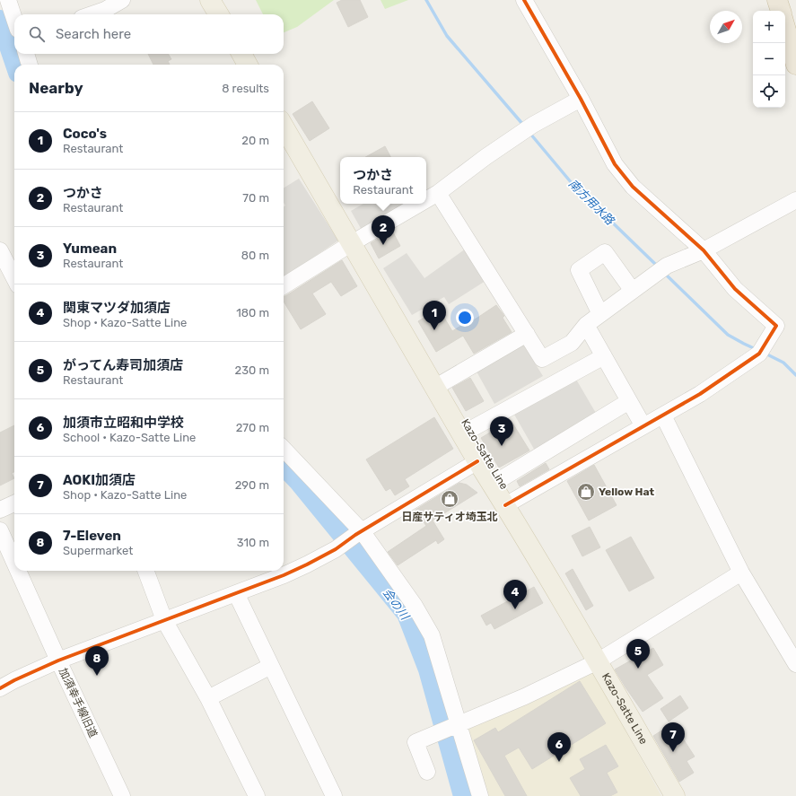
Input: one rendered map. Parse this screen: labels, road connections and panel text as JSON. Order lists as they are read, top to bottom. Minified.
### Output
{"streets":{"main road":["Kazo-Satte Line"],"street":["加須幸手線旧道"]},"water":["南方用水路","会の川"],"places":{"shop":["Yellow Hat","日産サティオ埼玉北"]},"north":"top right","page":{"map_buttons":["+","−"],"search":"Search here","heading":["Nearby","8 results"],"list":[{"mark":"1","name":"Coco's","note":"Restaurant","value":"20 m"},{"mark":"2","name":"つかさ","note":"Restaurant","value":"70 m"},{"mark":"3","name":"Yumean","note":"Restaurant","value":"80 m"},{"mark":"4","name":"関東マツダ加須店","note":"Shop · Kazo-Satte Line","value":"180 m"},{"mark":"5","name":"がってん寿司加須店","note":"Restaurant","value":"230 m"},{"mark":"6","name":"加須市立昭和中学校","note":"School · Kazo-Satte Line","value":"270 m"},{"mark":"7","name":"AOKI加須店","note":"Shop · Kazo-Satte Line","value":"290 m"},{"mark":"8","name":"7-Eleven","note":"Supermarket","value":"310 m"}],"popup":["つかさ","Restaurant"],"pins":["2","1","3","4","5","8","7","6"]}}
